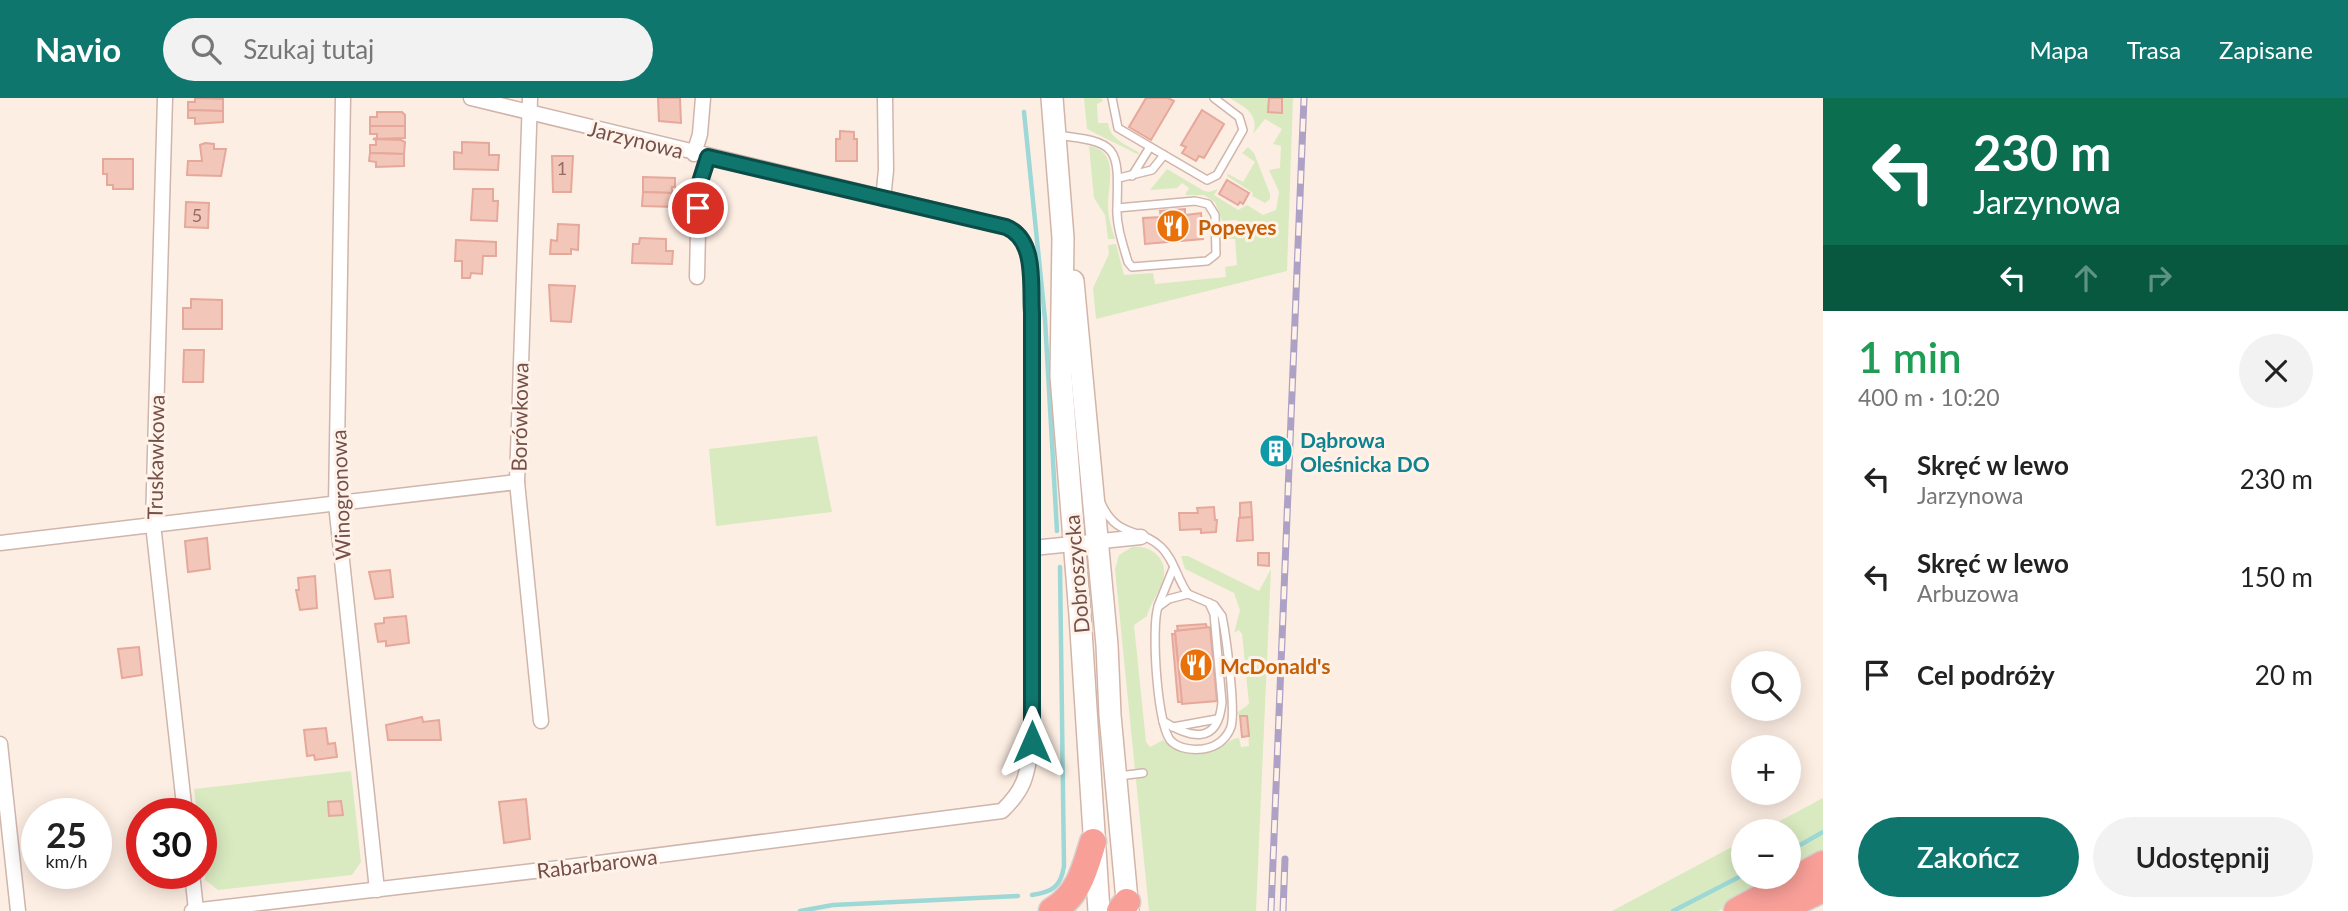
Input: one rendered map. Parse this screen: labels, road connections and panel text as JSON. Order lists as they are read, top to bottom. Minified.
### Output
{"streets":{"main road":["Dobroszycka"],"street":["Jarzynowa","Borówkowa","Truskawkowa","Winogronowa","Rabarbarowa"]},"crossings":[["Jarzynowa","Borówkowa"],["Jarzynowa","Rabarbarowa"],["Winogronowa","Rabarbarowa"]],"places":{"restaurant":["Popeyes","McDonald's"],"building":["Dąbrowa Oleśnicka DO"]},"house_numbers":["1","5"],"page":{"header":"Navio","search":"Szukaj tutaj","nav":["Mapa","Trasa","Zapisane"],"turn":["230 m","Jarzynowa"],"heading":["1 min","400 m · 10:20"],"list":[{"name":"Skręć w lewo","note":"Jarzynowa","value":"230 m"},{"name":"Skręć w lewo","note":"Arbuzowa","value":"150 m"},{"name":"Cel podróży","value":"20 m"}],"map_buttons":["+","−"],"speed":"25 km/h","limit":"30","buttons":["Zakończ","Udostępnij"]}}
